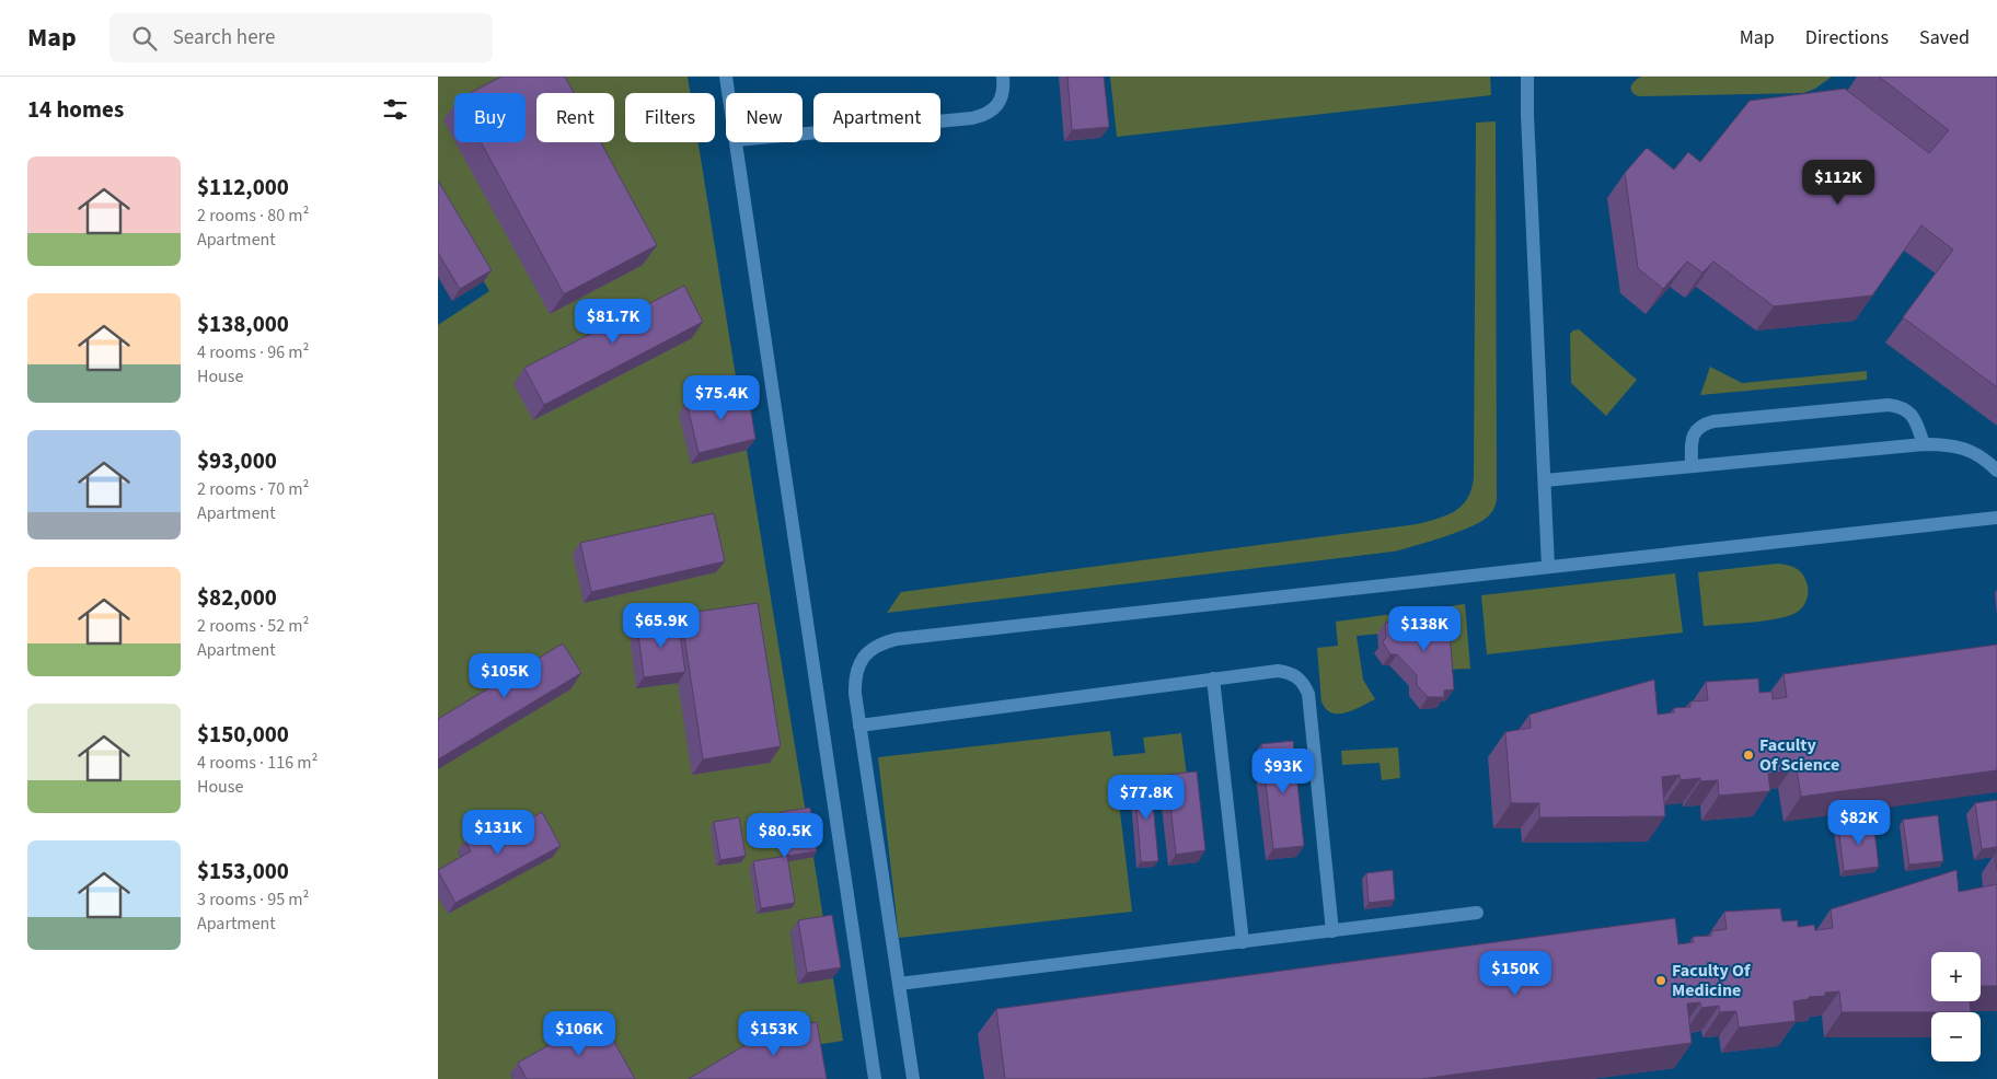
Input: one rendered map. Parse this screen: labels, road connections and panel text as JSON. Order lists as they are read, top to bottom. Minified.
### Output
{"places":["Faculty Of Science","Faculty Of Medicine"],"page":{"header":"Map","search":"Search here","nav":["Map","Directions","Saved"],"heading":"14 homes","chip":["Buy","Rent","Filters","New","Apartment"],"list":[{"name":"$112,000","note":"2 rooms · 80 m² · Apartment"},{"name":"$138,000","note":"4 rooms · 96 m² · House"},{"name":"$93,000","note":"2 rooms · 70 m² · Apartment"},{"name":"$82,000","note":"2 rooms · 52 m² · Apartment"},{"name":"$150,000","note":"4 rooms · 116 m² · House"},{"name":"$153,000","note":"3 rooms · 95 m² · Apartment"}],"price":["$112K","$81.7K","$75.4K","$65.9K","$138K","$105K","$93K","$77.8K","$82K","$131K","$80.5K","$150K","$106K","$153K"],"map_buttons":["+","−"]}}
